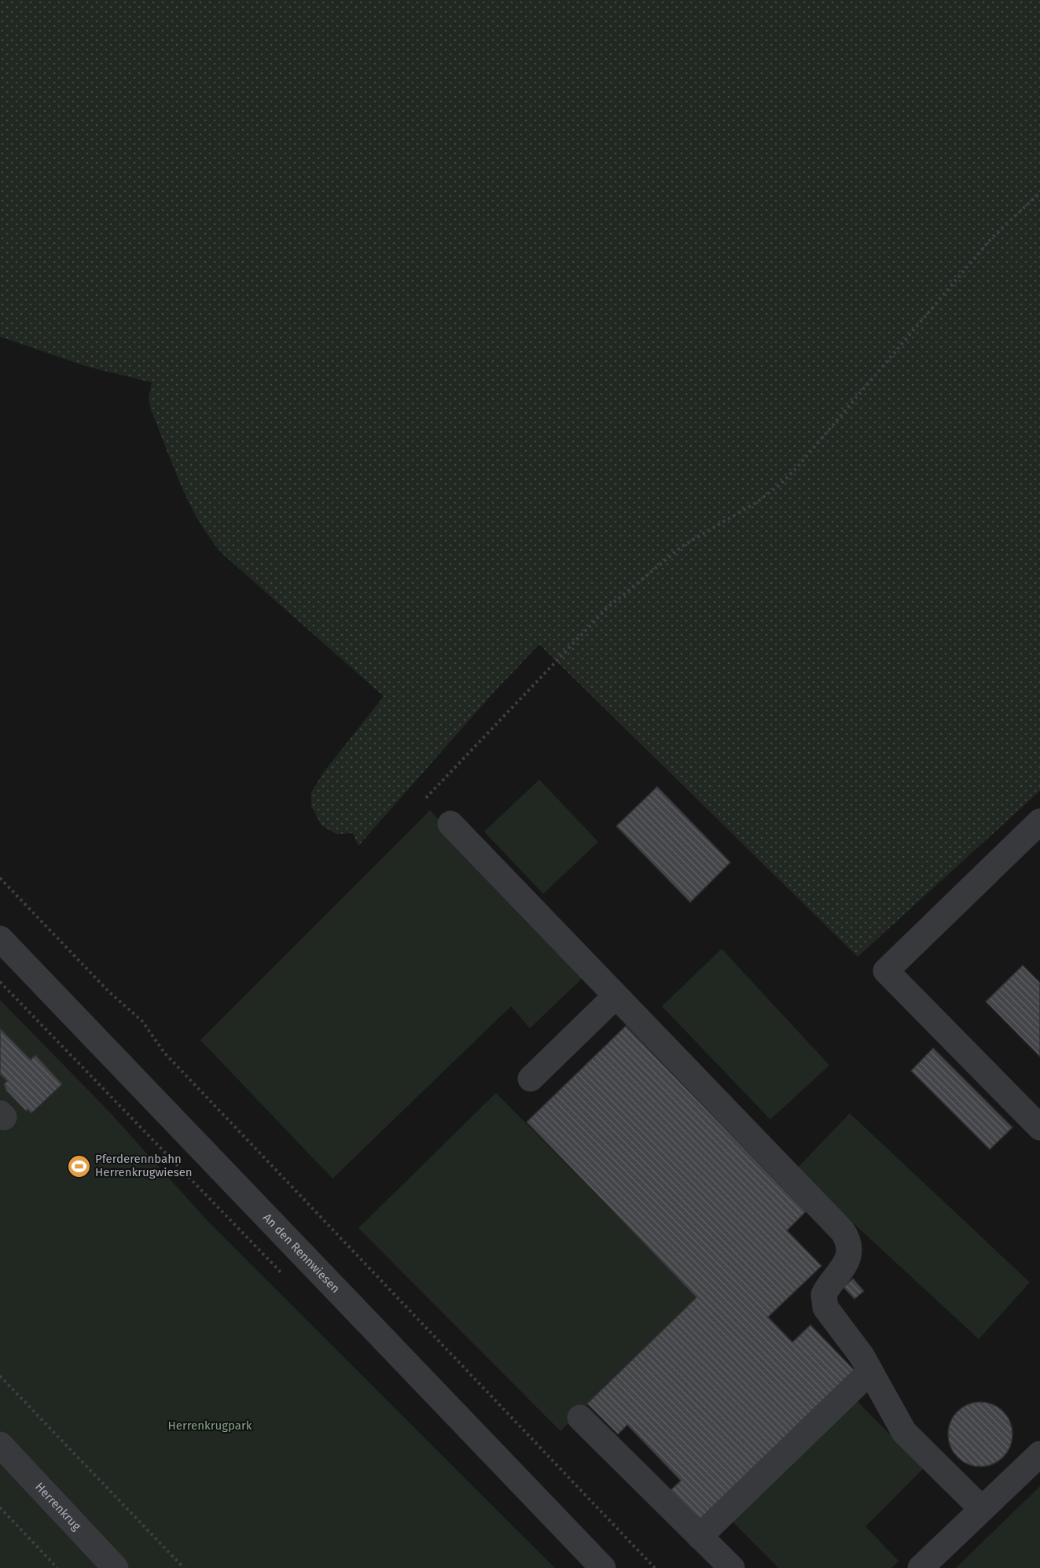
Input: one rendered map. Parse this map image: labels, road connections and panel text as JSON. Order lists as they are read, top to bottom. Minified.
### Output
{"streets":{"street":["An den Rennwiesen","Herrenkrug"]},"parks":["Herrenkrugpark"],"places":{"sports":["Pferderennbahn Herrenkrugwiesen"]}}
